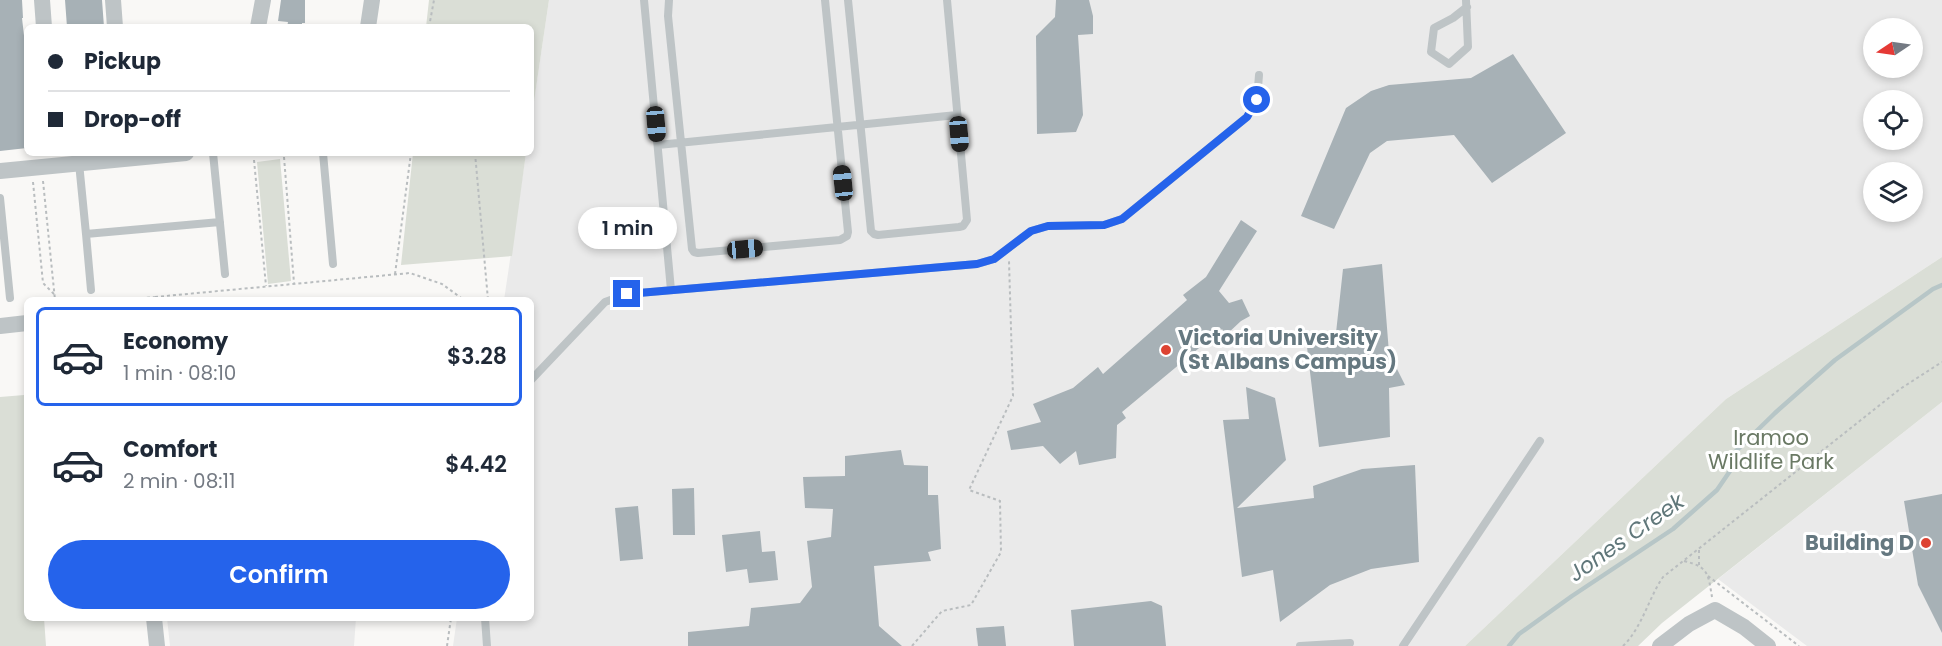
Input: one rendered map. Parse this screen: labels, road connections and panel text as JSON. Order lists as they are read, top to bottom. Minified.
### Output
{"water":["Jones Creek"],"parks":["Iramoo Wildlife Park"],"places":["Victoria University (St Albans Campus)","Building D"],"north":"left","page":{"banner":["Pickup","Drop-off"],"bubble":"1 min","list":[{"name":"Economy","note":"1 min · 08:10","value":"$3.28"},{"name":"Comfort","note":"2 min · 08:11","value":"$4.42"}],"buttons":"Confirm"}}
